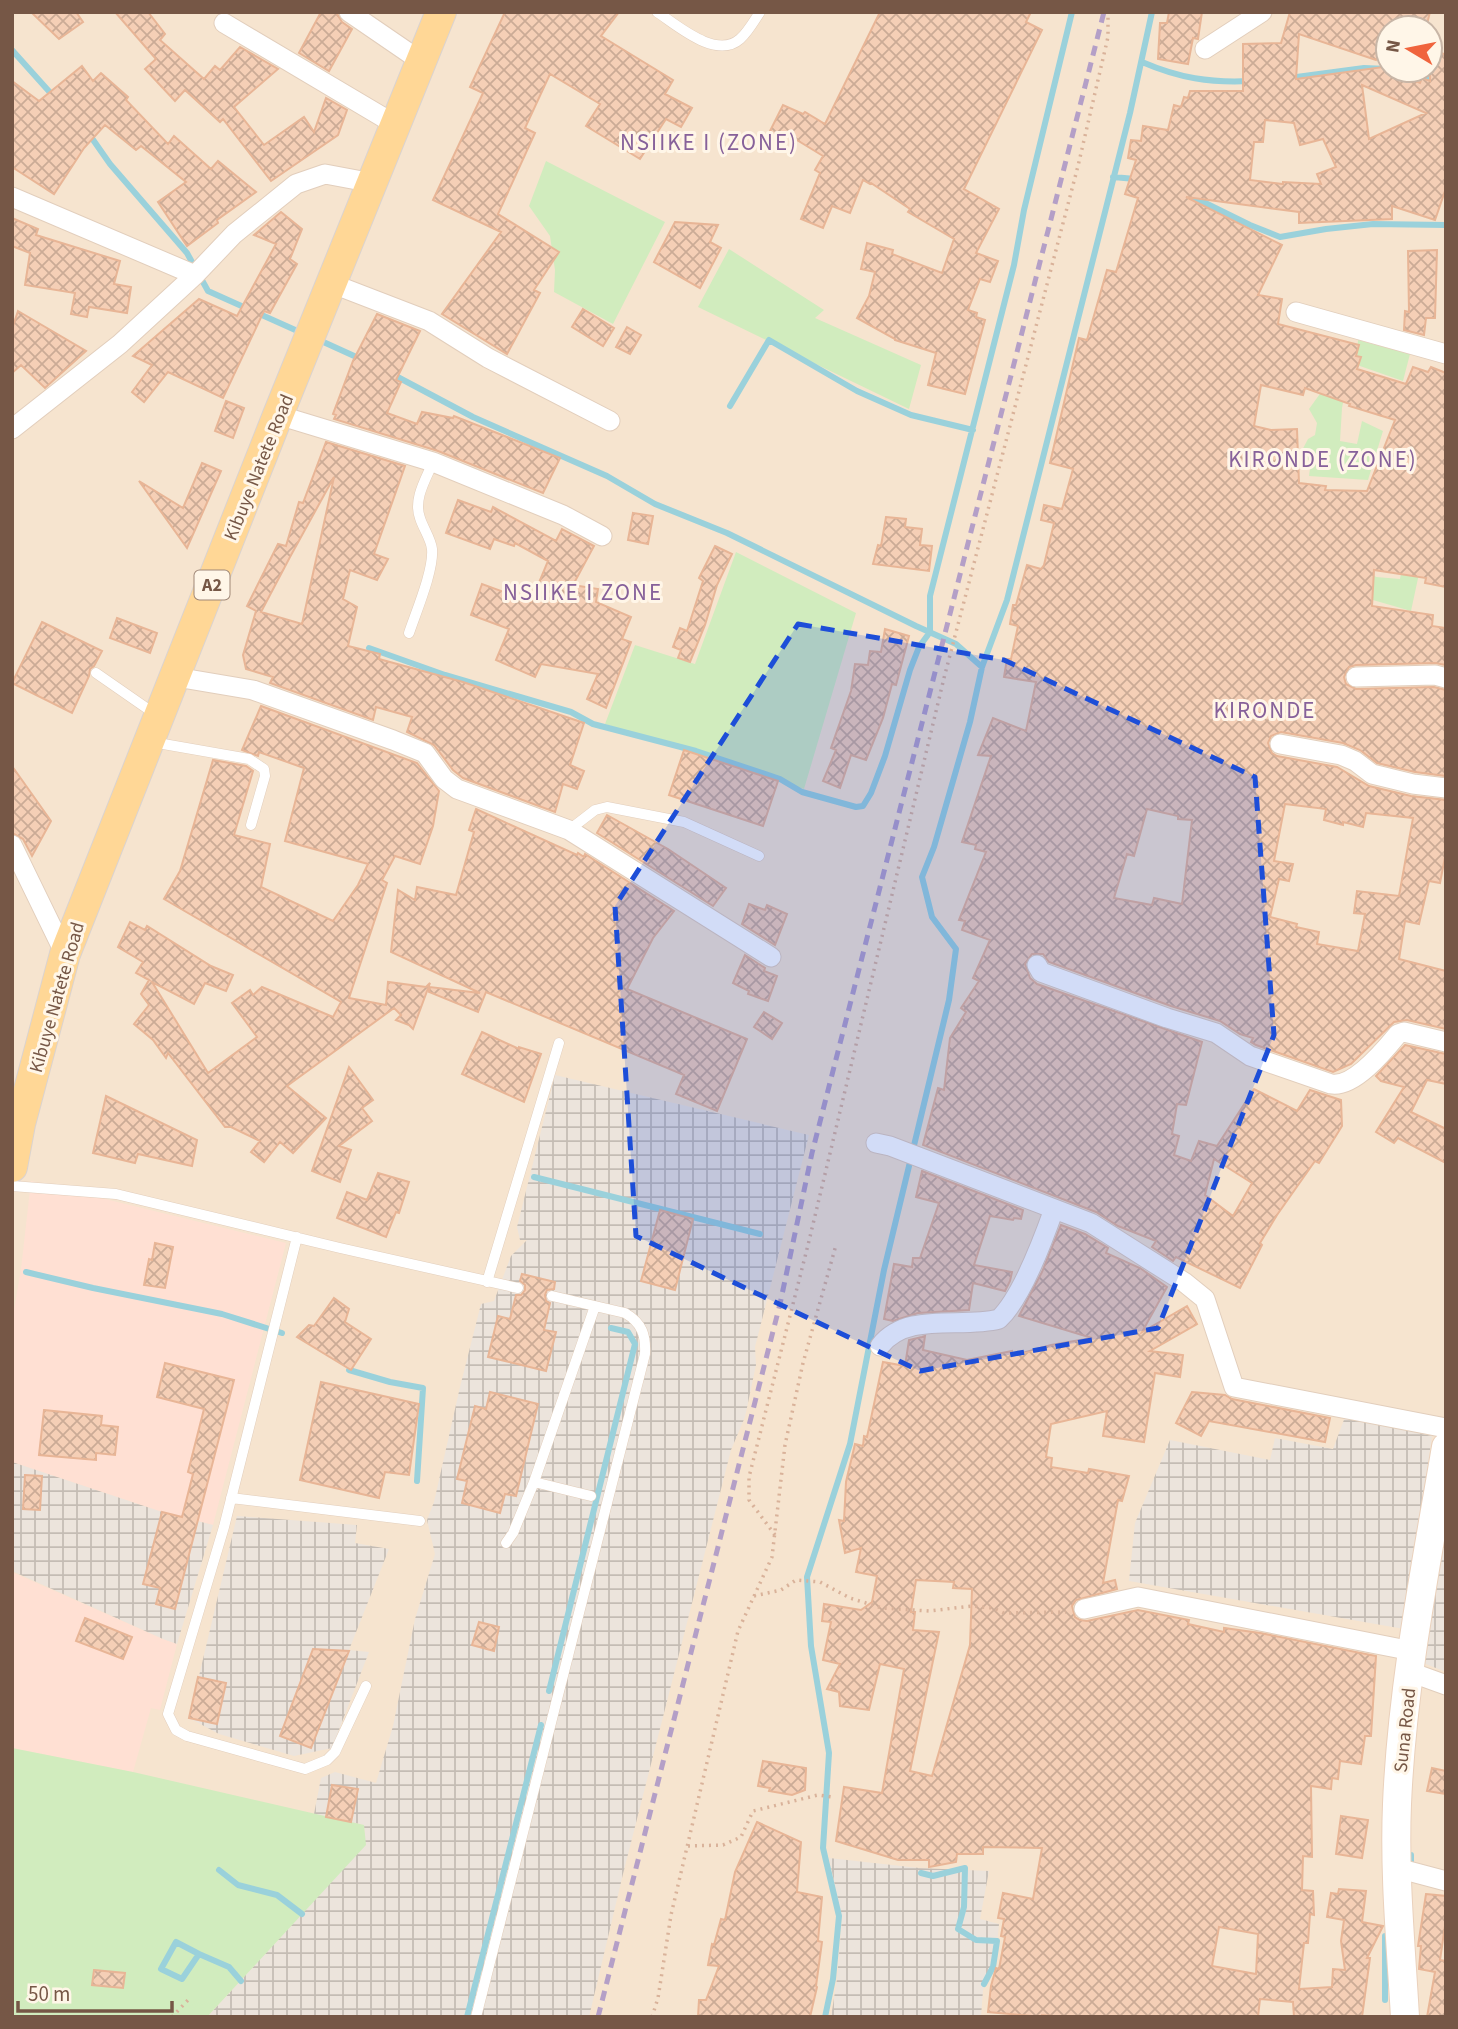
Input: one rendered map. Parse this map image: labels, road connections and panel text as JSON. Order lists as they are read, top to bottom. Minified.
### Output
{"streets":{"main road":["Kibuye Natete Road","A2"],"street":["Suna Road"]},"districts":["NSIIKE I (ZONE)","KIRONDE (ZONE)","NSIIKE I ZONE","KIRONDE"],"scale_bar":"50 m","north":"left"}
